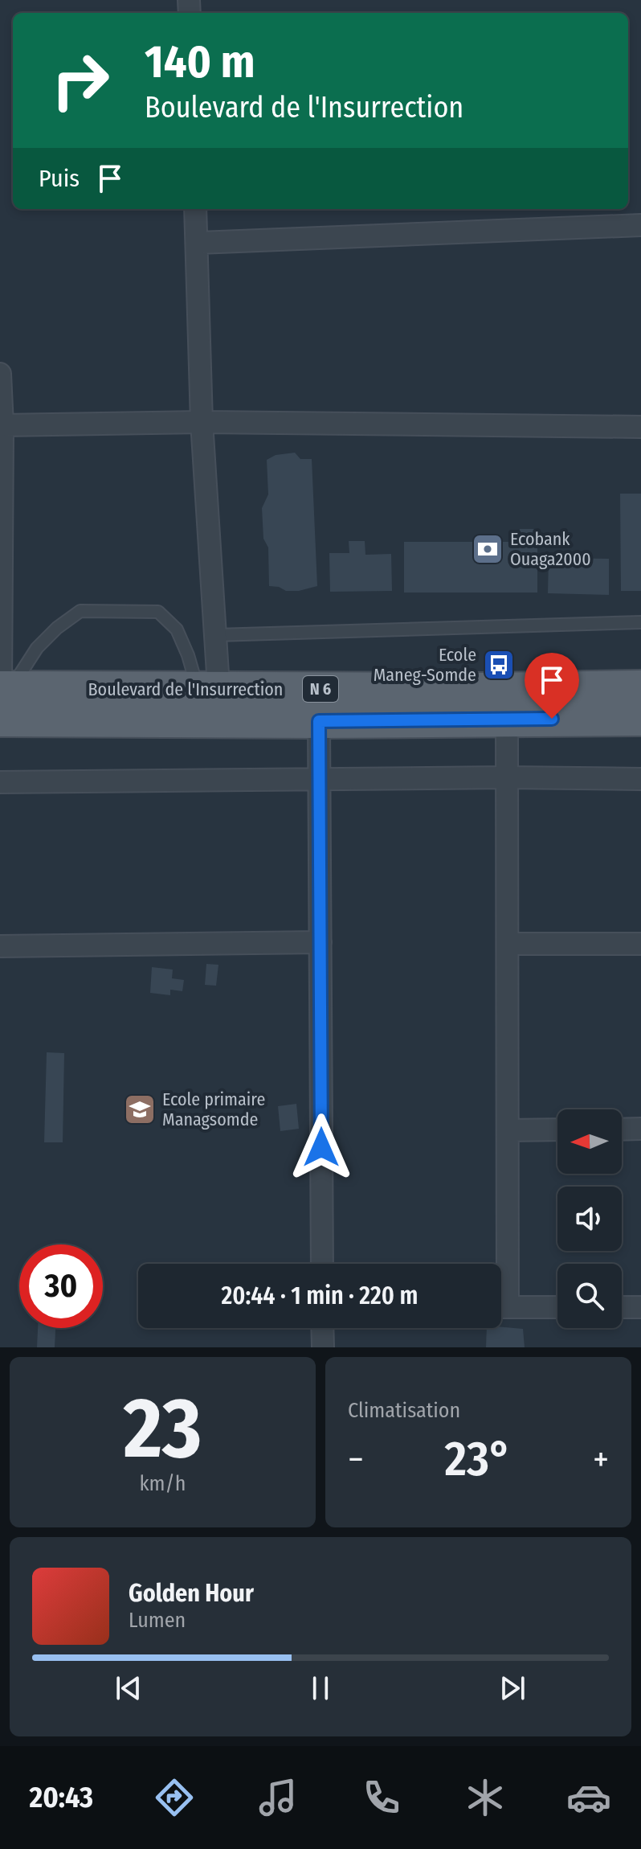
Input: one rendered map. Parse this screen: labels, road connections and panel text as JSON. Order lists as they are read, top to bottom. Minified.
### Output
{"streets":{"main road":["Boulevard de l'Insurrection","N 6"]},"places":{"bank":["Ecobank Ouaga2000"],"bus stop":["Ecole Maneg-Somde"],"school or university":["Ecole primaire Managsomde"]},"north":"left","page":{"turn":["140 m","Boulevard de l'Insurrection"],"then":"Puis","limit":"30","trip":"20:44 · 1 min · 220 m","tile":[["23","km/h"],"Climatisation"],"heat":["−","23°","+"],"song":["Golden Hour","Lumen"],"tabs":"20:43"}}
